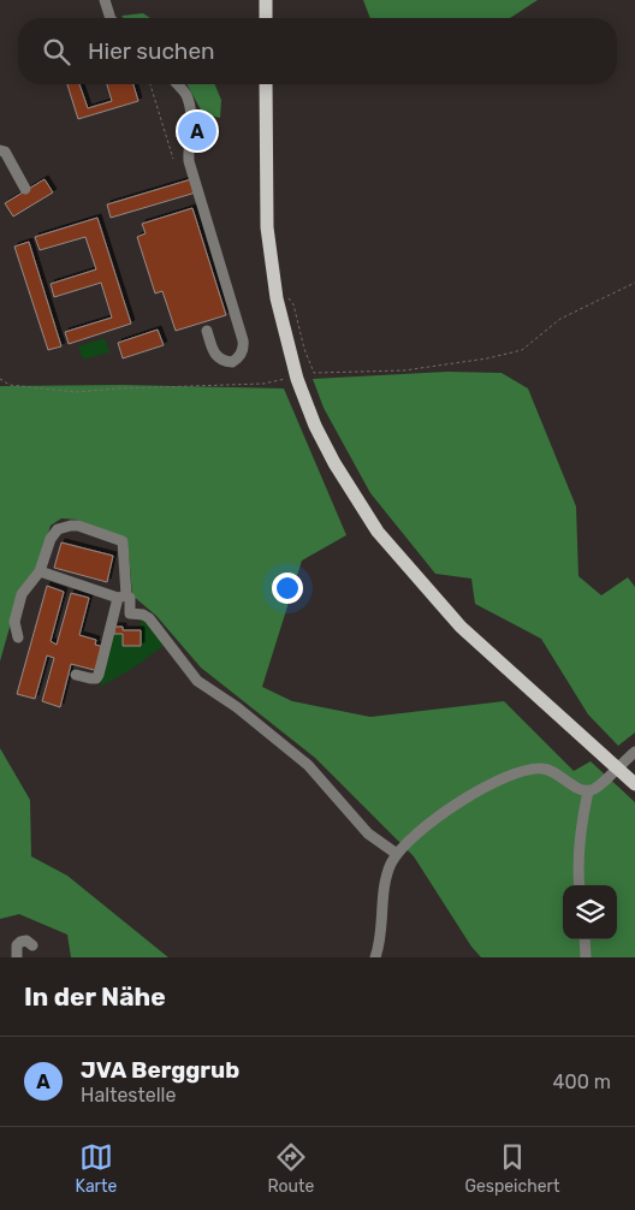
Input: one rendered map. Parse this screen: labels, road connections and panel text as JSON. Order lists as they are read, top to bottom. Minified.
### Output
{"page":{"search":"Hier suchen","pins":"A","heading":"In der Nähe","list":[{"mark":"A","name":"JVA Berggrub","note":"Haltestelle","value":"400 m"}],"nav":["Karte","Route","Gespeichert"]}}
